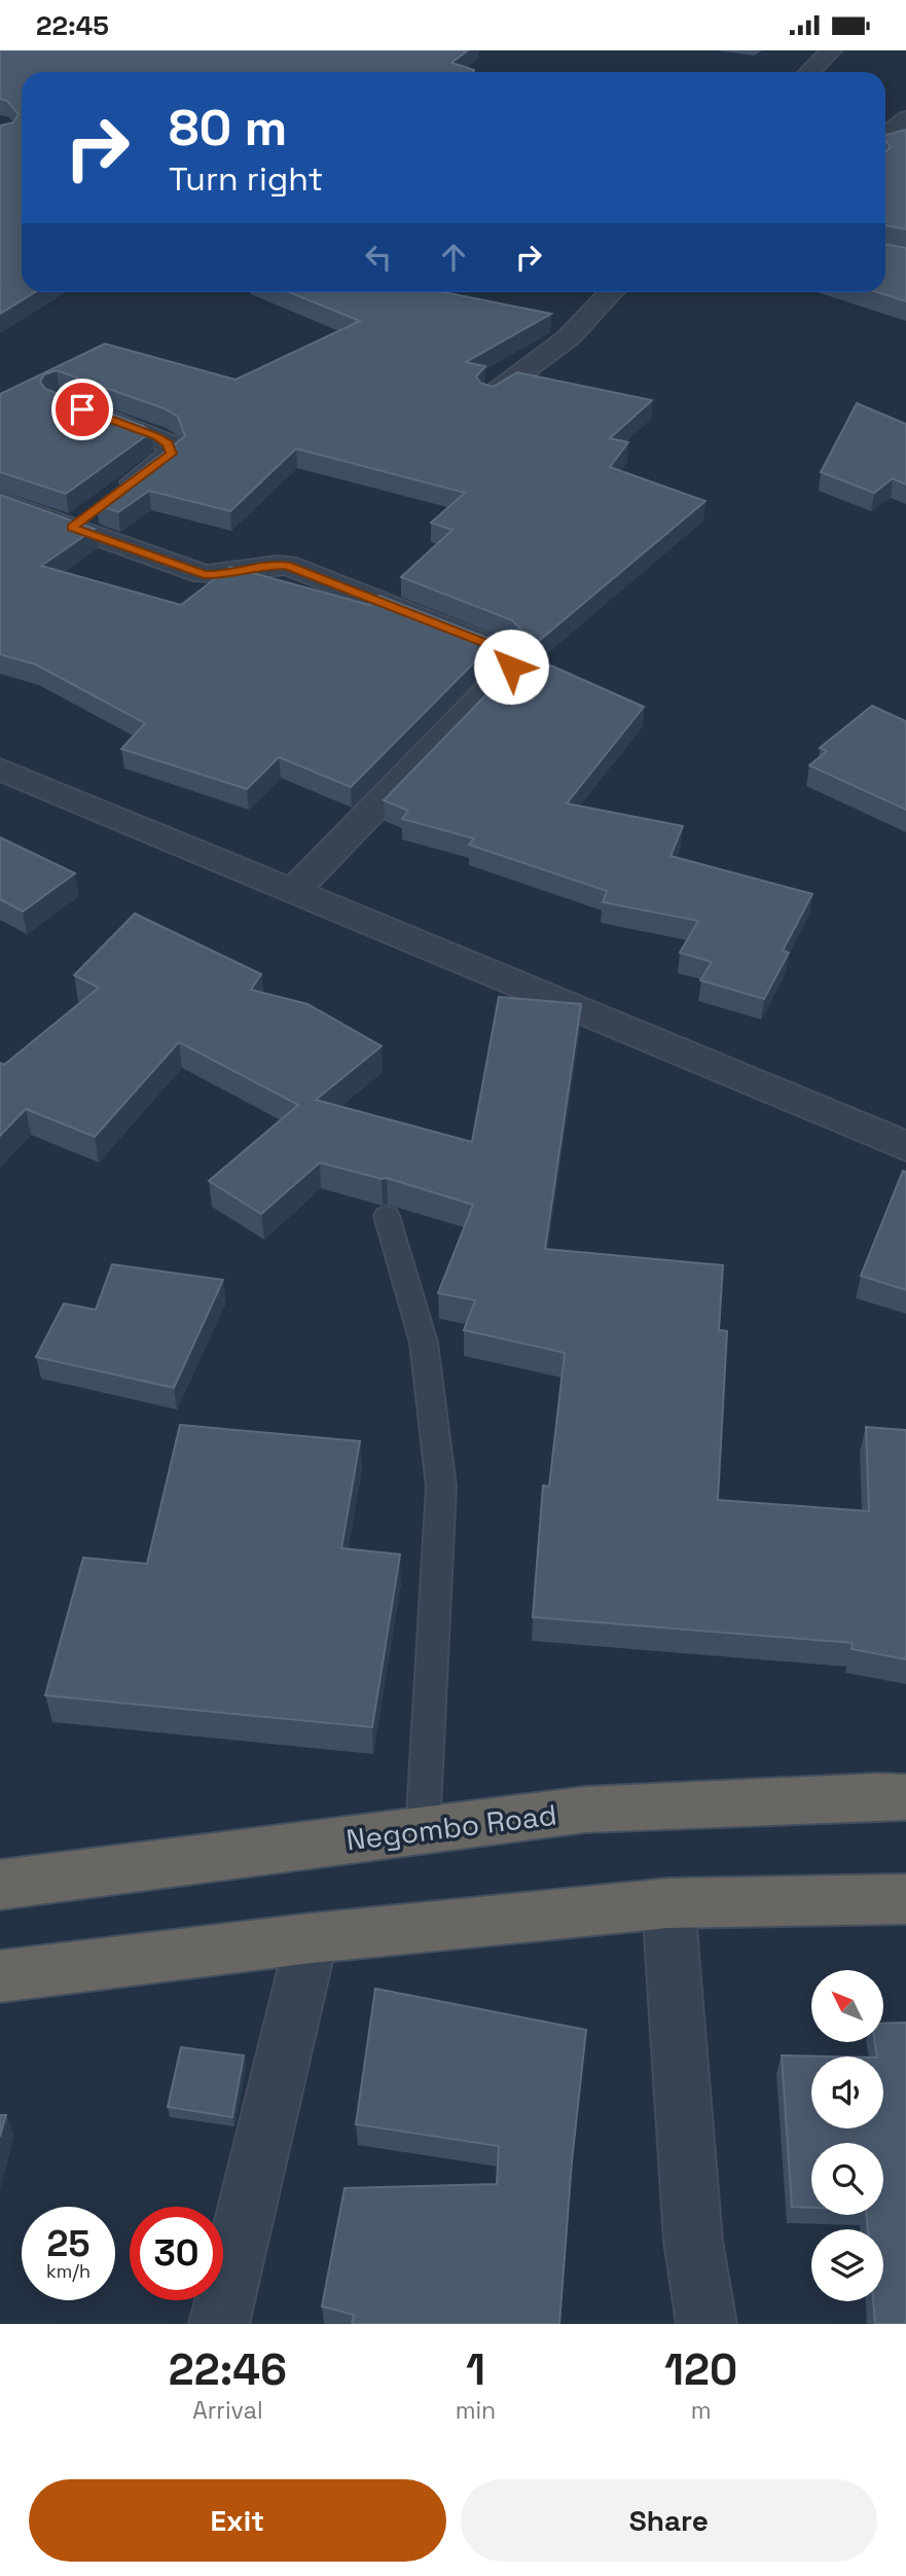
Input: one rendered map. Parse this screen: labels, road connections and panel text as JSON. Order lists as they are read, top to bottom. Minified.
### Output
{"streets":{"highway":["Negombo Road"]},"north":"top left","page":{"status":"22:45","turn":["80 m","Turn right"],"speed":"25 km/h","limit":"30","eta":["22:46","Arrival","1","min","120","m"],"buttons":["Exit","Share"]}}
